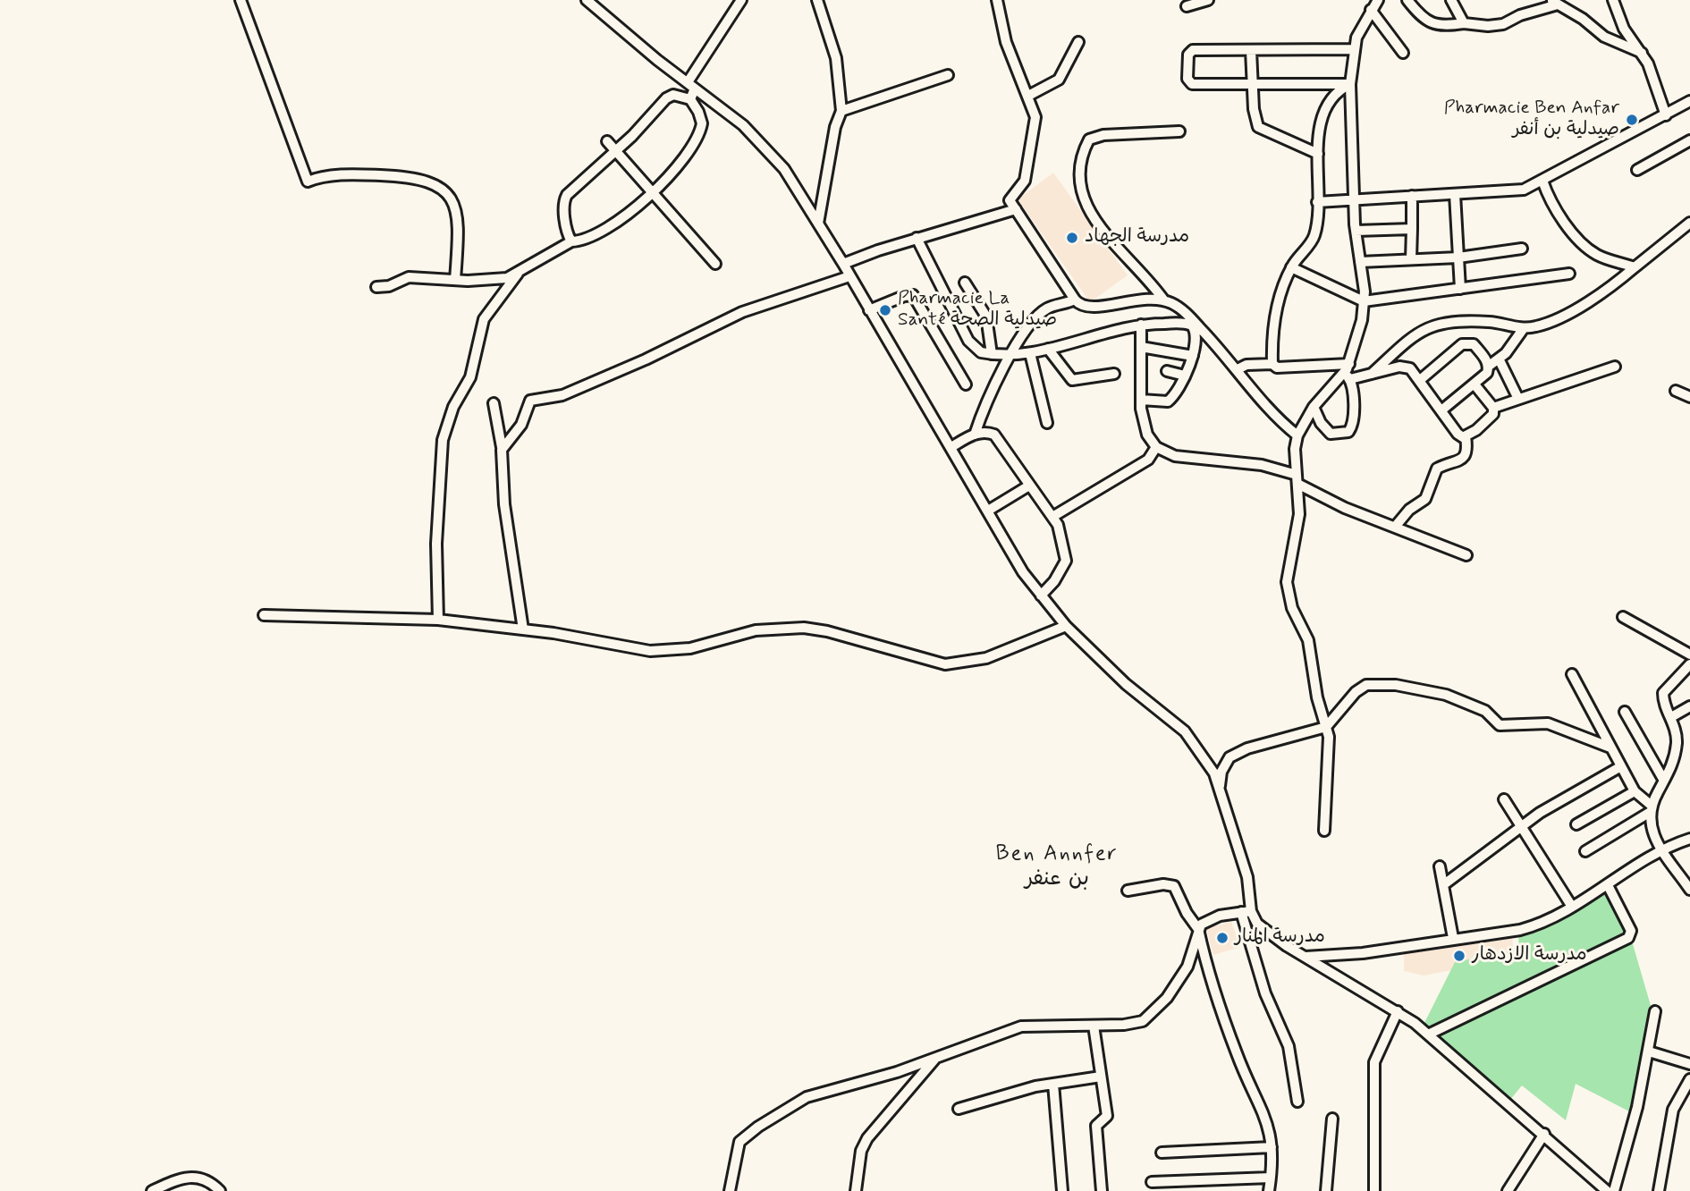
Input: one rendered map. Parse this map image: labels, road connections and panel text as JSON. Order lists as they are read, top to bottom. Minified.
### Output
{"districts":["Ben Annfer بن عنفر"],"places":["Pharmacie Ben Anfar صيدلية بن أنفر","مدرسة الجهاد","Pharmacie La Santé صيدلية الصحة","مدرسة المنار","مدرسة الازدهار"]}
